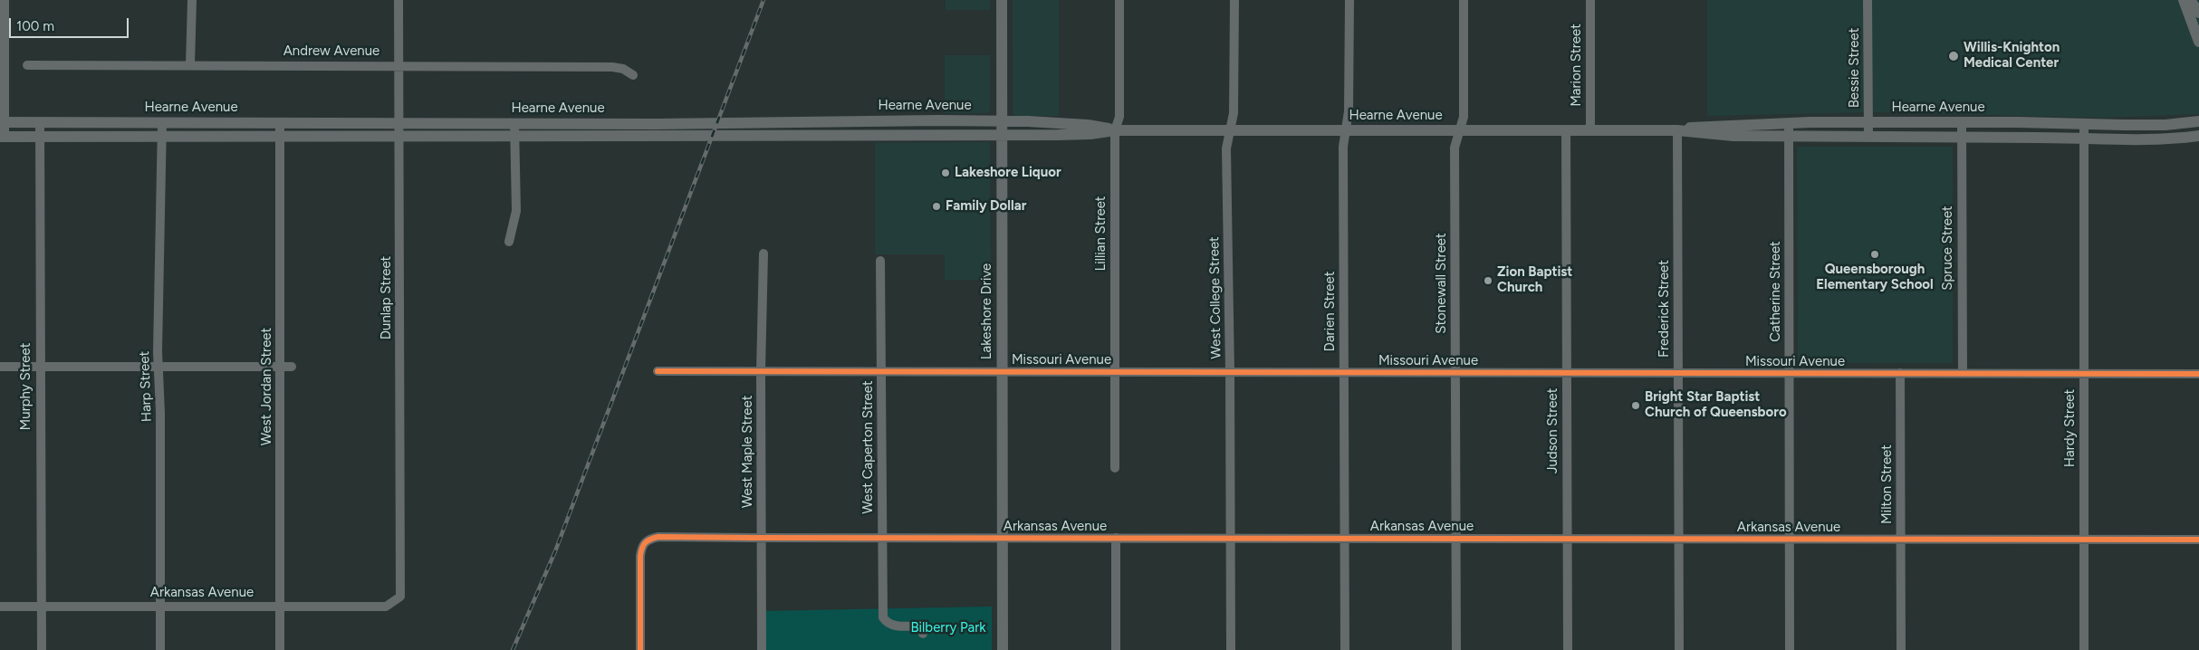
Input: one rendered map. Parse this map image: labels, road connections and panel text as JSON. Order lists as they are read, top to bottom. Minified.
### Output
{"streets":{"main road":["Hearne Avenue","Lakeshore Drive"],"street":["Andrew Avenue","Marion Street","Bessie Street","Lillian Street","Spruce Street","Stonewall Street","Catherine Street","Dunlap Street","West College Street","Frederick Street","Darien Street","Missouri Avenue","Murphy Street","Harp Street","West Jordan Street","Hardy Street","Judson Street","West Caperton Street","West Maple Street","Milton Street","Arkansas Avenue"]},"crossings":[["Andrew Avenue","Dunlap Street"],["Marion Street","Hearne Avenue"],["Bessie Street","Hearne Avenue"],["Hearne Avenue","Lillian Street"],["Hearne Avenue","Spruce Street"],["Hearne Avenue","Stonewall Street"],["Hearne Avenue","Catherine Street"],["Hearne Avenue","Dunlap Street"],["Hearne Avenue","West College Street"],["Hearne Avenue","Frederick Street"],["Hearne Avenue","Lakeshore Drive"],["Hearne Avenue","Darien Street"],["Hearne Avenue","Murphy Street"],["Hearne Avenue","Harp Street"],["Hearne Avenue","West Jordan Street"],["Hearne Avenue","Hardy Street"],["Hearne Avenue","Judson Street"],["Lillian Street","Missouri Avenue"],["Spruce Street","Missouri Avenue"],["Stonewall Street","Missouri Avenue"],["Stonewall Street","Arkansas Avenue"],["Catherine Street","Missouri Avenue"],["Catherine Street","Arkansas Avenue"],["Dunlap Street","Arkansas Avenue"],["West College Street","Missouri Avenue"],["West College Street","Arkansas Avenue"],["Frederick Street","Missouri Avenue"],["Frederick Street","Arkansas Avenue"],["Lakeshore Drive","Missouri Avenue"],["Lakeshore Drive","Arkansas Avenue"],["Darien Street","Missouri Avenue"],["Darien Street","Arkansas Avenue"],["Missouri Avenue","Hardy Street"],["Missouri Avenue","Judson Street"],["Missouri Avenue","West Caperton Street"],["Missouri Avenue","West Maple Street"],["Missouri Avenue","Milton Street"],["Murphy Street","Arkansas Avenue"],["Harp Street","Arkansas Avenue"],["West Jordan Street","Arkansas Avenue"],["Hardy Street","Arkansas Avenue"],["Judson Street","Arkansas Avenue"],["West Caperton Street","Arkansas Avenue"],["West Maple Street","Arkansas Avenue"],["Milton Street","Arkansas Avenue"]],"parks":["Bilberry Park"],"places":["Willis-Knighton Medical Center","Lakeshore Liquor","Family Dollar","Queensborough Elementary School","Zion Baptist Church","Bright Star Baptist Church of Queensboro"],"scale_bar":"100 m"}
